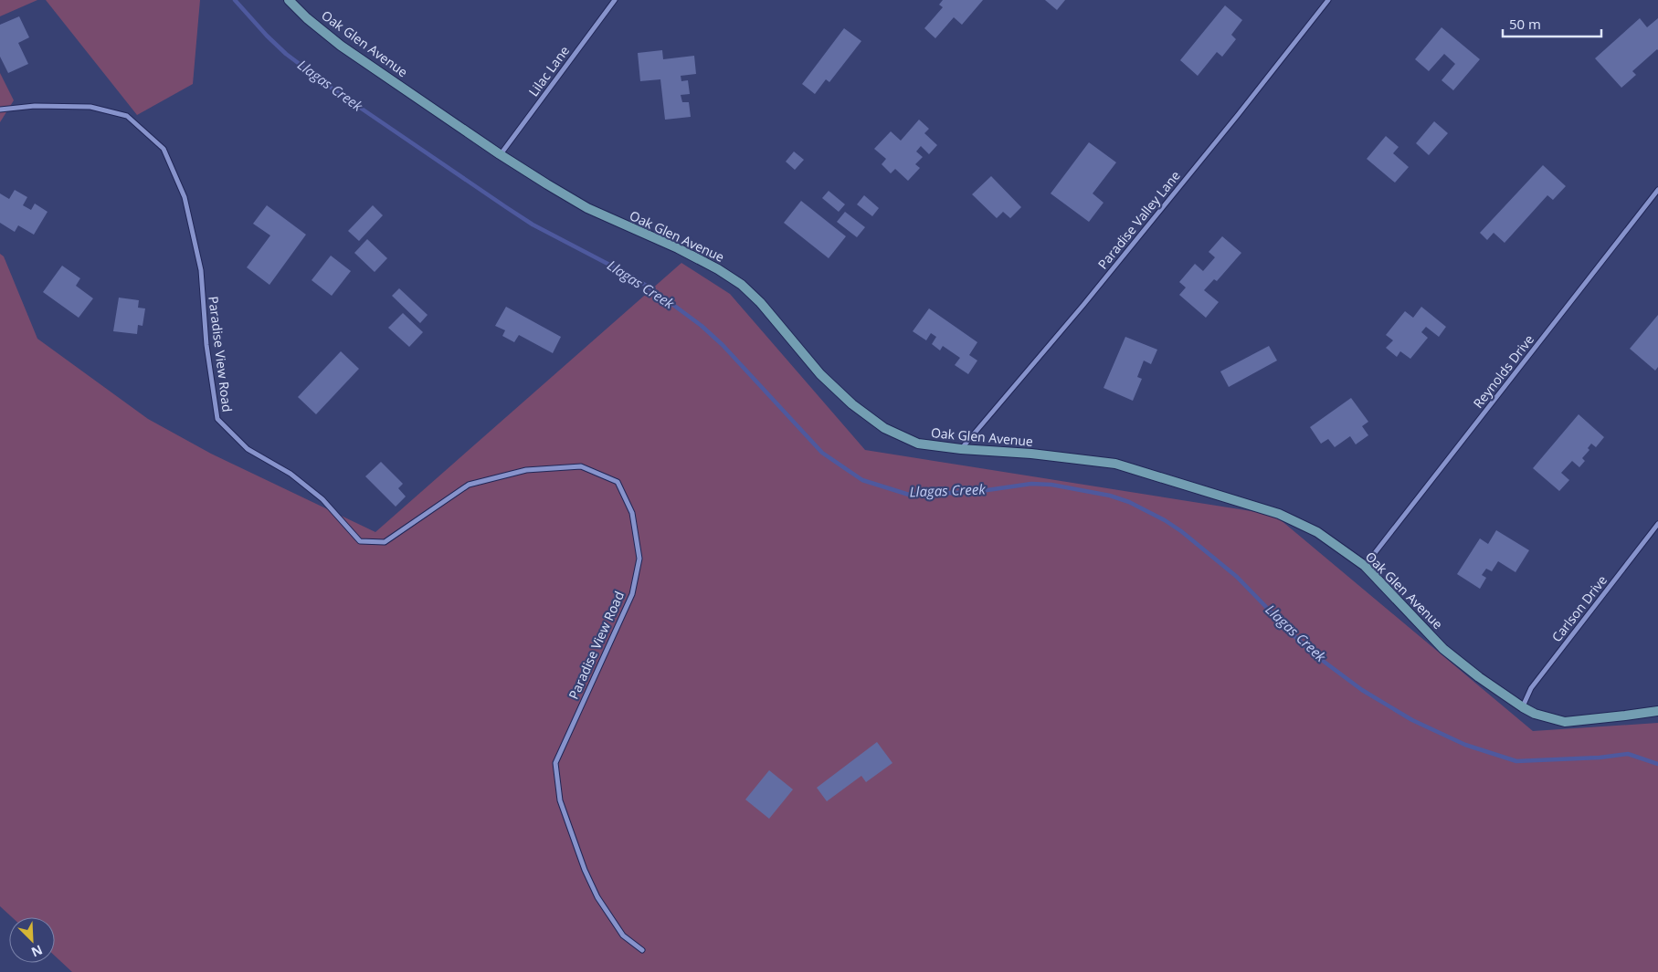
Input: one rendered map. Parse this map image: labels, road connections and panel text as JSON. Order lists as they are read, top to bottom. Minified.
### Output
{"streets":{"street":["Oak Glen Avenue","Lilac Lane","Paradise Valley Lane","Paradise View Road","Reynolds Drive","Carlson Drive"]},"crossings":[["Oak Glen Avenue","Lilac Lane"],["Oak Glen Avenue","Paradise Valley Lane"],["Oak Glen Avenue","Reynolds Drive"],["Oak Glen Avenue","Carlson Drive"]],"water":["Llagas Creek"],"scale_bar":"50 m","north":"bottom right"}
